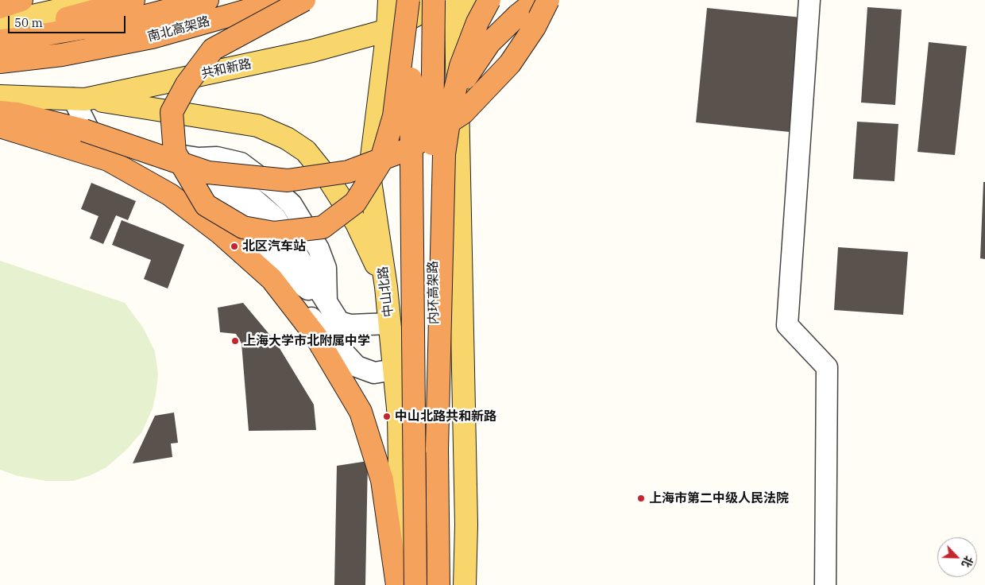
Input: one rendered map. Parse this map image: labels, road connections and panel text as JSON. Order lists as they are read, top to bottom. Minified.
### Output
{"streets":{"highway":["南北高架路","内环高架路"],"main road":["共和新路","中山北路"]},"crossings":[["共和新路","中山北路"]],"places":["北区汽车站","上海大学市北附属中学","中山北路共和新路","上海市第二中级人民法院"],"scale_bar":"50 m","north":"bottom right"}
